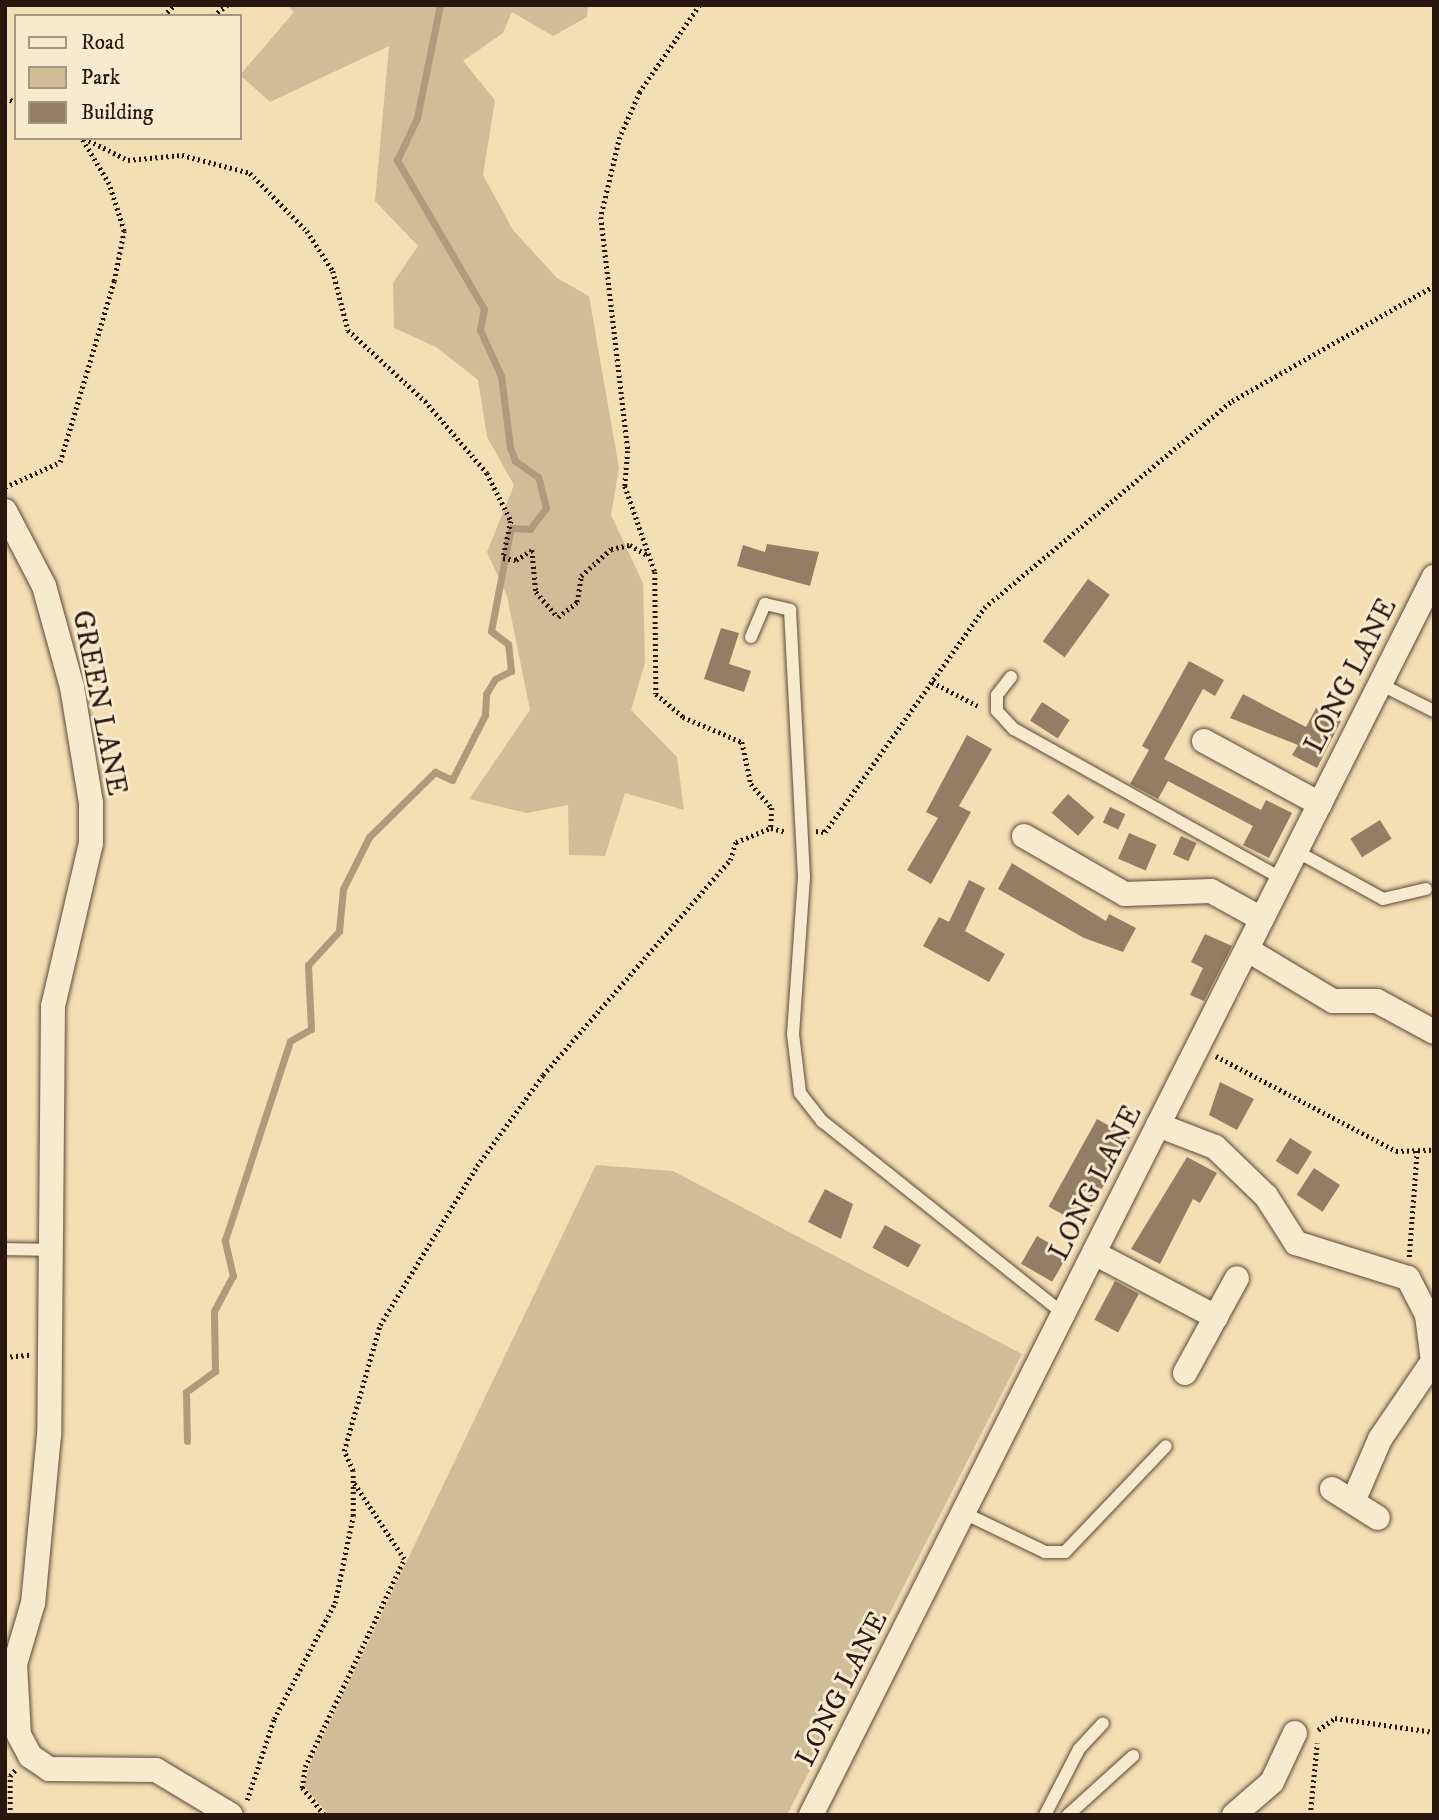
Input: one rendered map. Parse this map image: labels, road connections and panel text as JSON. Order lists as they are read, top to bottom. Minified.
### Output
{"streets":{"street":["LONG LANE","GREEN LANE"]},"legend":["Road","Park","Building"]}
